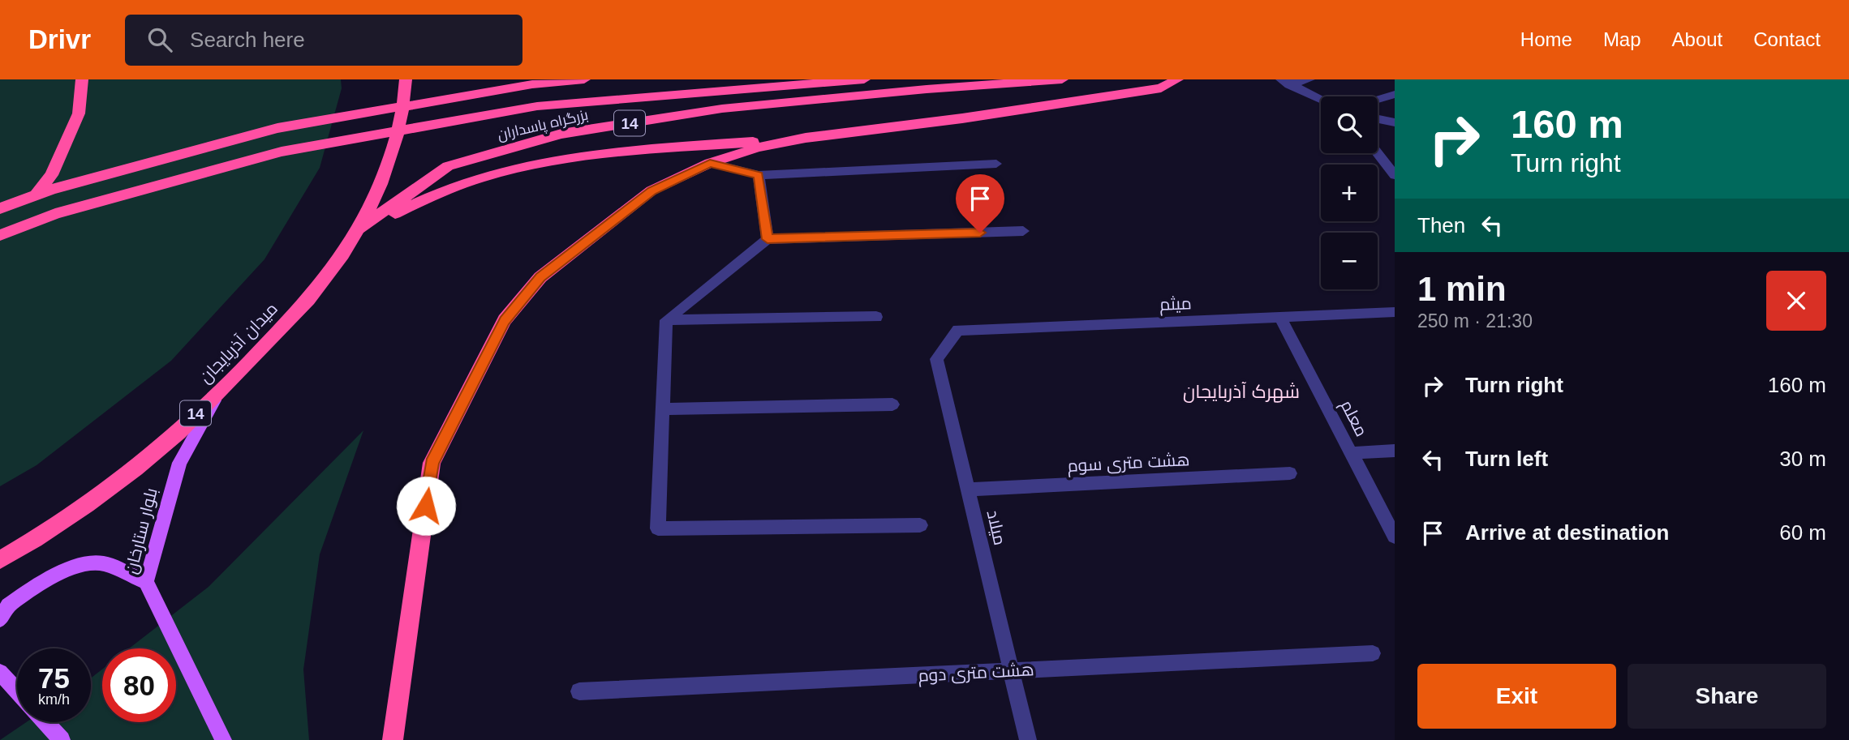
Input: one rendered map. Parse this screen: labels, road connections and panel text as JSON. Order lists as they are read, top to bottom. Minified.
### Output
{"streets":{"highway":["14","بزرگراه پاسداران","میدان آذربایجان"],"main road":["بلوار ستارخان"],"street":["میثم","معلم","هشت متری سوم","میلاد","هشت متری دوم"]},"crossings":[["بزرگراه پاسداران","میدان آذربایجان"],["میثم","معلم"],["میثم","میلاد"],["میدان آذربایجان","بلوار ستارخان"],["هشت متری سوم","میلاد"],["میلاد","هشت متری دوم"]],"districts":["شهرک آذربایجان"],"page":{"header":"Drivr","search":"Search here","nav":["Home","Map","About","Contact"],"turn":["160 m","Turn right"],"map_buttons":["+","−"],"then":"Then","heading":["1 min","250 m · 21:30"],"list":[{"name":"Turn right","value":"160 m"},{"name":"Turn left","value":"30 m"},{"name":"Arrive at destination","value":"60 m"}],"speed":"75 km/h","limit":"80","buttons":["Exit","Share"]}}
